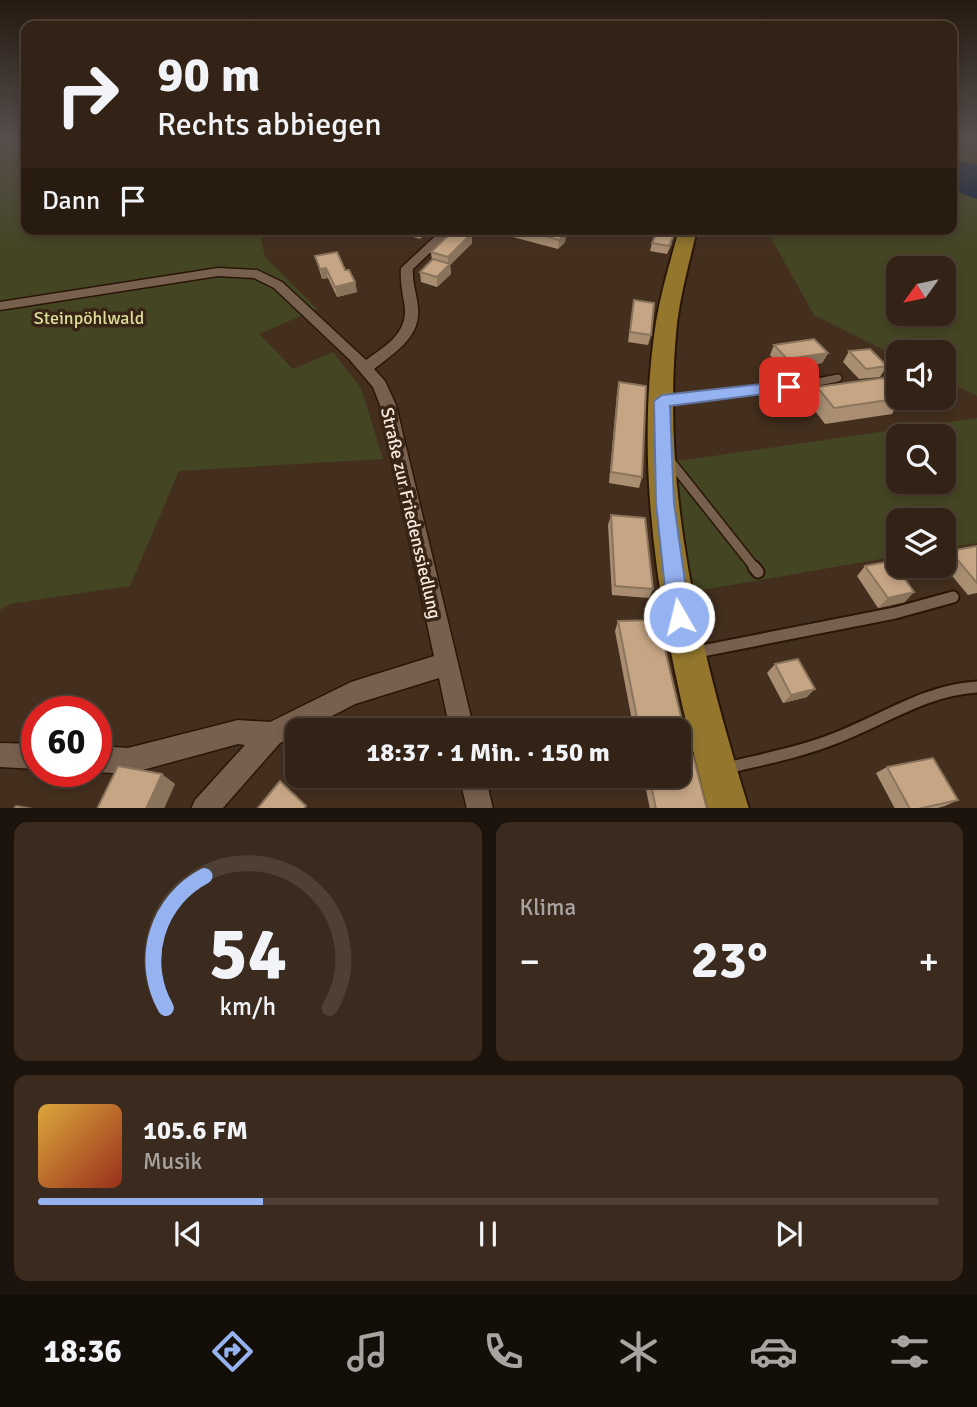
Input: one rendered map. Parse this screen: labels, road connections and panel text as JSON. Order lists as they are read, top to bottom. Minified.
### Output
{"streets":{"street":["Straße zur Friedenssiedlung"]},"parks":["Steinpöhlwald"],"north":"bottom left","page":{"turn":["90 m","Rechts abbiegen"],"then":"Dann","limit":"60","trip":"18:37 · 1 Min. · 150 m","tile":"Klima","heat":["−","23°","+"],"song":["105.6 FM","Musik"],"tabs":"18:36","gauge":["54","km/h"]}}
